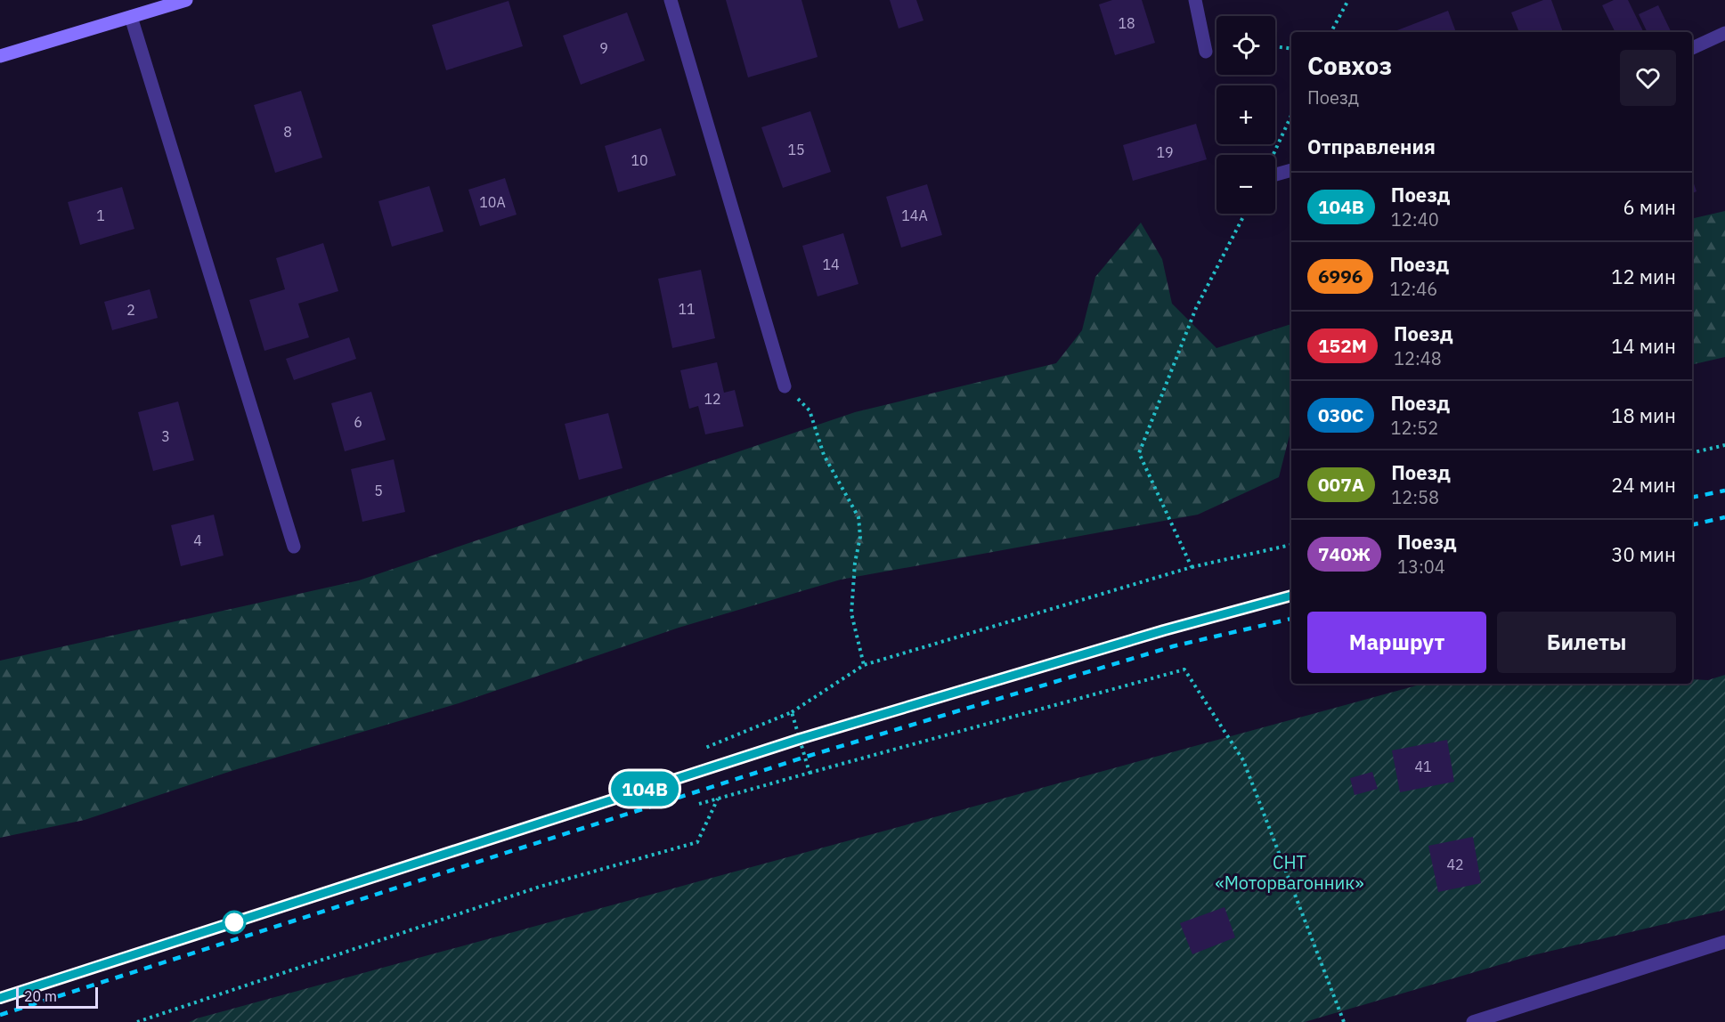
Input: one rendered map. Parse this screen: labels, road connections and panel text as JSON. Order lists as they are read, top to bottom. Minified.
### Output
{"parks":["СНТ «Моторвагонник»"],"house_numbers":["18","9","8","15","19","10","10А","1","14А","14","11","2","12","6","3","5","4","41","42"],"scale_bar":"20 m","page":{"on_map":"104В","map_buttons":["+","−"],"heading":[["Совхоз","Поезд"],"Отправления"],"list":[{"mark":"104В","name":"Поезд","note":"12:40","value":"6 мин"},{"mark":"6996","name":"Поезд","note":"12:46","value":"12 мин"},{"mark":"152М","name":"Поезд","note":"12:48","value":"14 мин"},{"mark":"030C","name":"Поезд","note":"12:52","value":"18 мин"},{"mark":"007А","name":"Поезд","note":"12:58","value":"24 мин"},{"mark":"740Ж","name":"Поезд","note":"13:04","value":"30 мин"}],"buttons":["Маршрут","Билеты"],"scale":"20 m"}}
